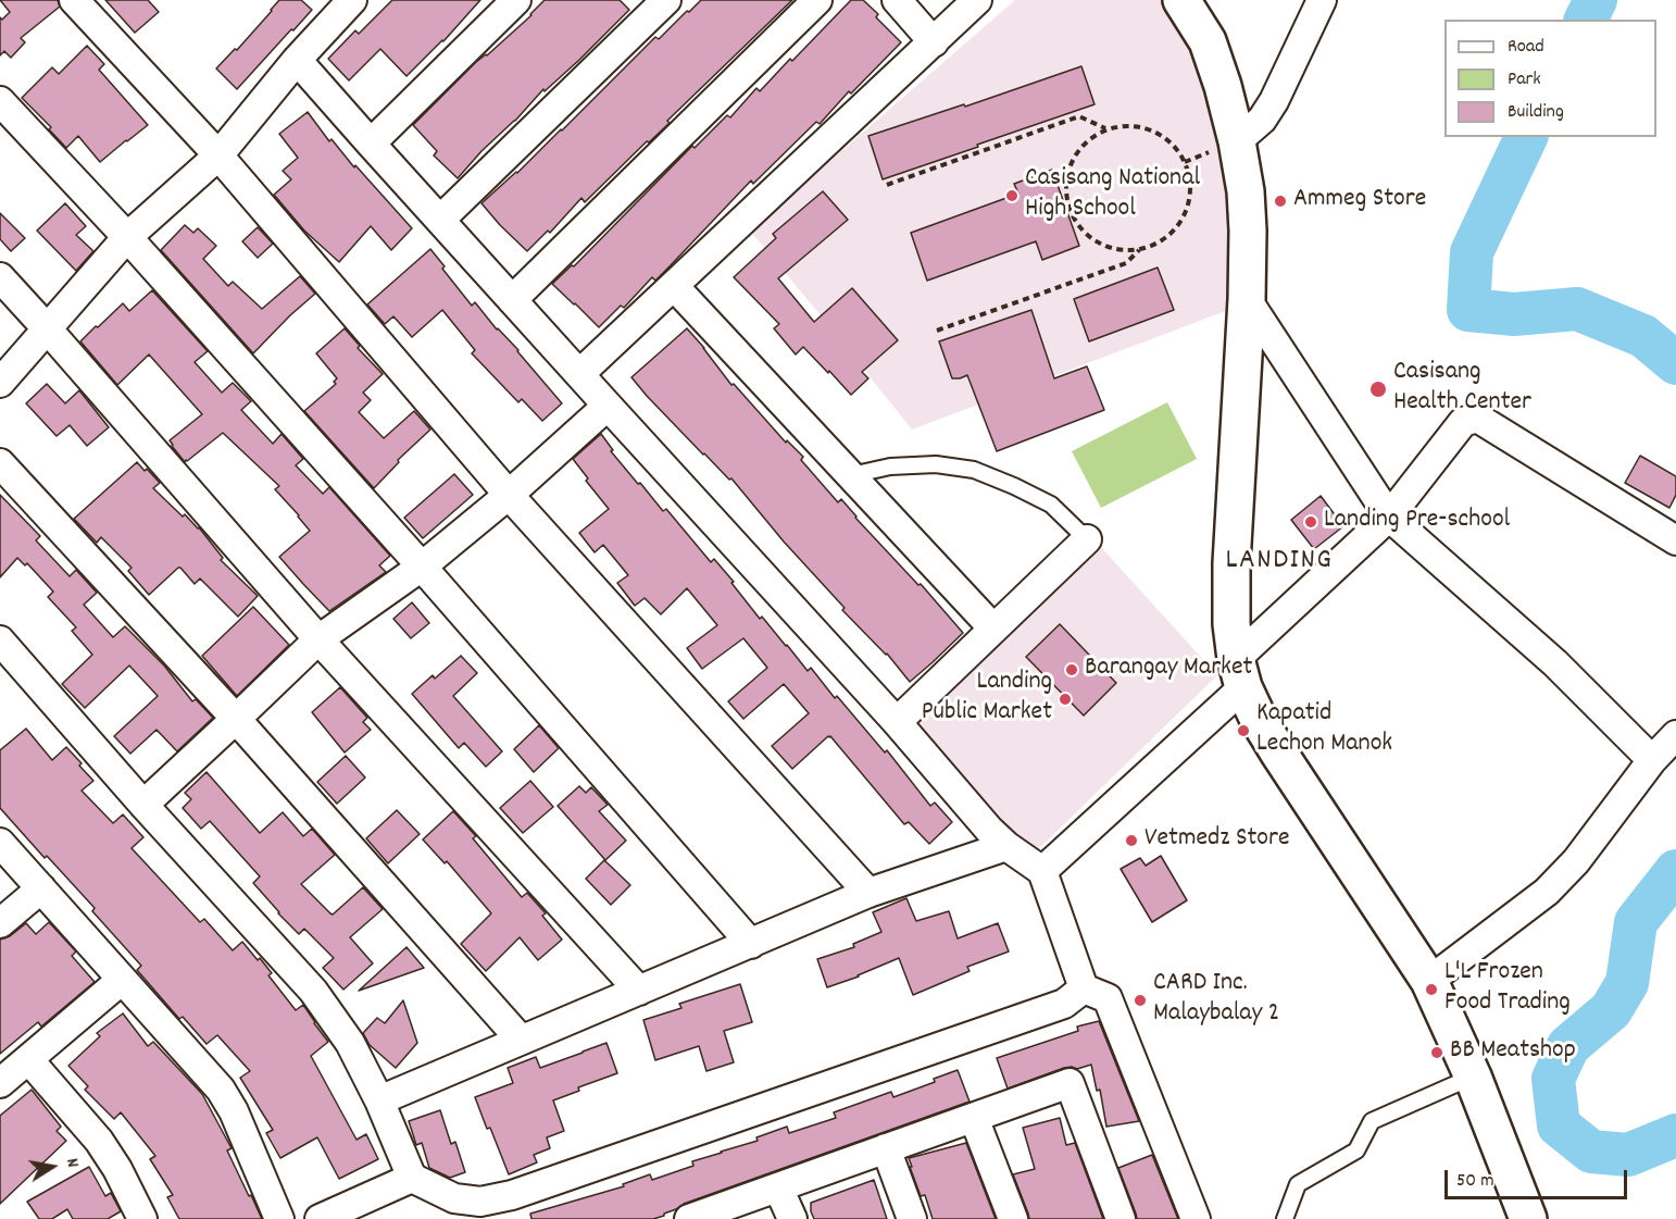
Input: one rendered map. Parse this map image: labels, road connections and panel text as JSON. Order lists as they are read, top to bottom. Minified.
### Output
{"districts":["LANDING"],"places":["Casisang National High School","Ammeg Store","Casisang Health Center","Landing Pre-school","Barangay Market","Landing Public Market","Kapatid Lechon Manok","Vetmedz Store","L'L Frozen Food Trading","CARD Inc. Malaybalay 2","BB Meatshop"],"legend":["Road","Park","Building"],"scale_bar":"50 m","north":"right"}
